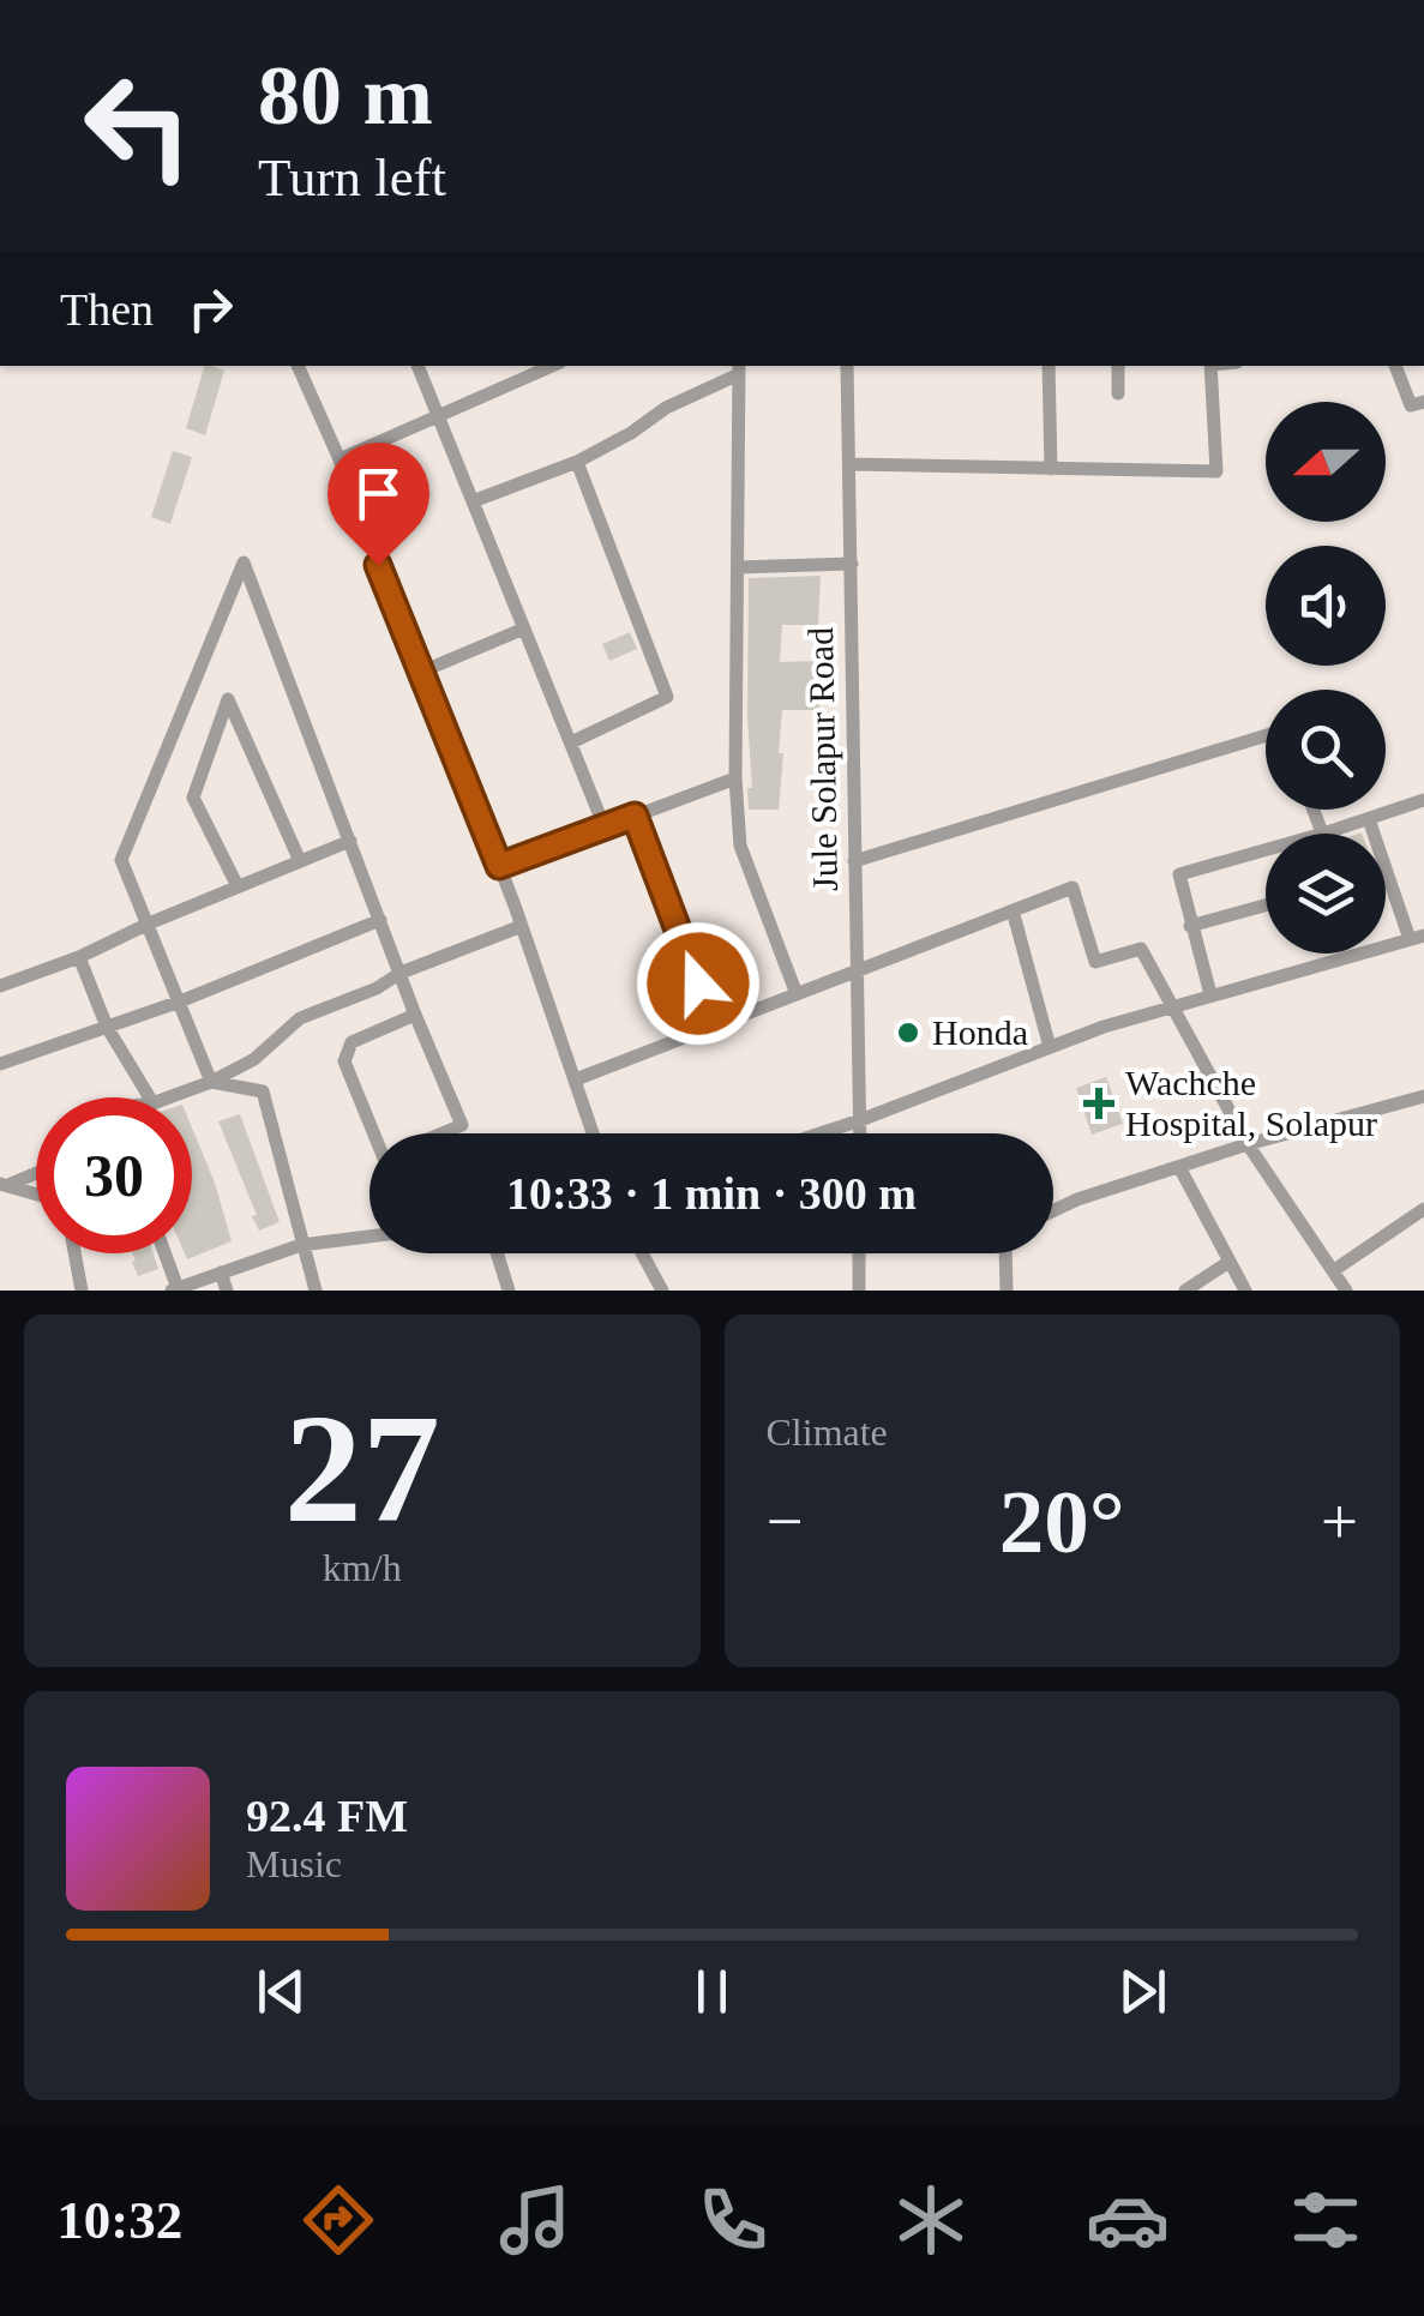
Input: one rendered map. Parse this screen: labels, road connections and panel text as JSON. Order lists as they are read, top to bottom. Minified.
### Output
{"streets":{"street":["Jule Solapur Road"]},"places":{"other":["Honda"],"health":["Wachche Hospital, Solapur"]},"north":"left","page":{"turn":["80 m","Turn left"],"then":"Then","limit":"30","trip":"10:33 · 1 min · 300 m","tile":[["27","km/h"],"Climate"],"heat":["−","20°","+"],"song":["92.4 FM","Music"],"tabs":"10:32"}}
